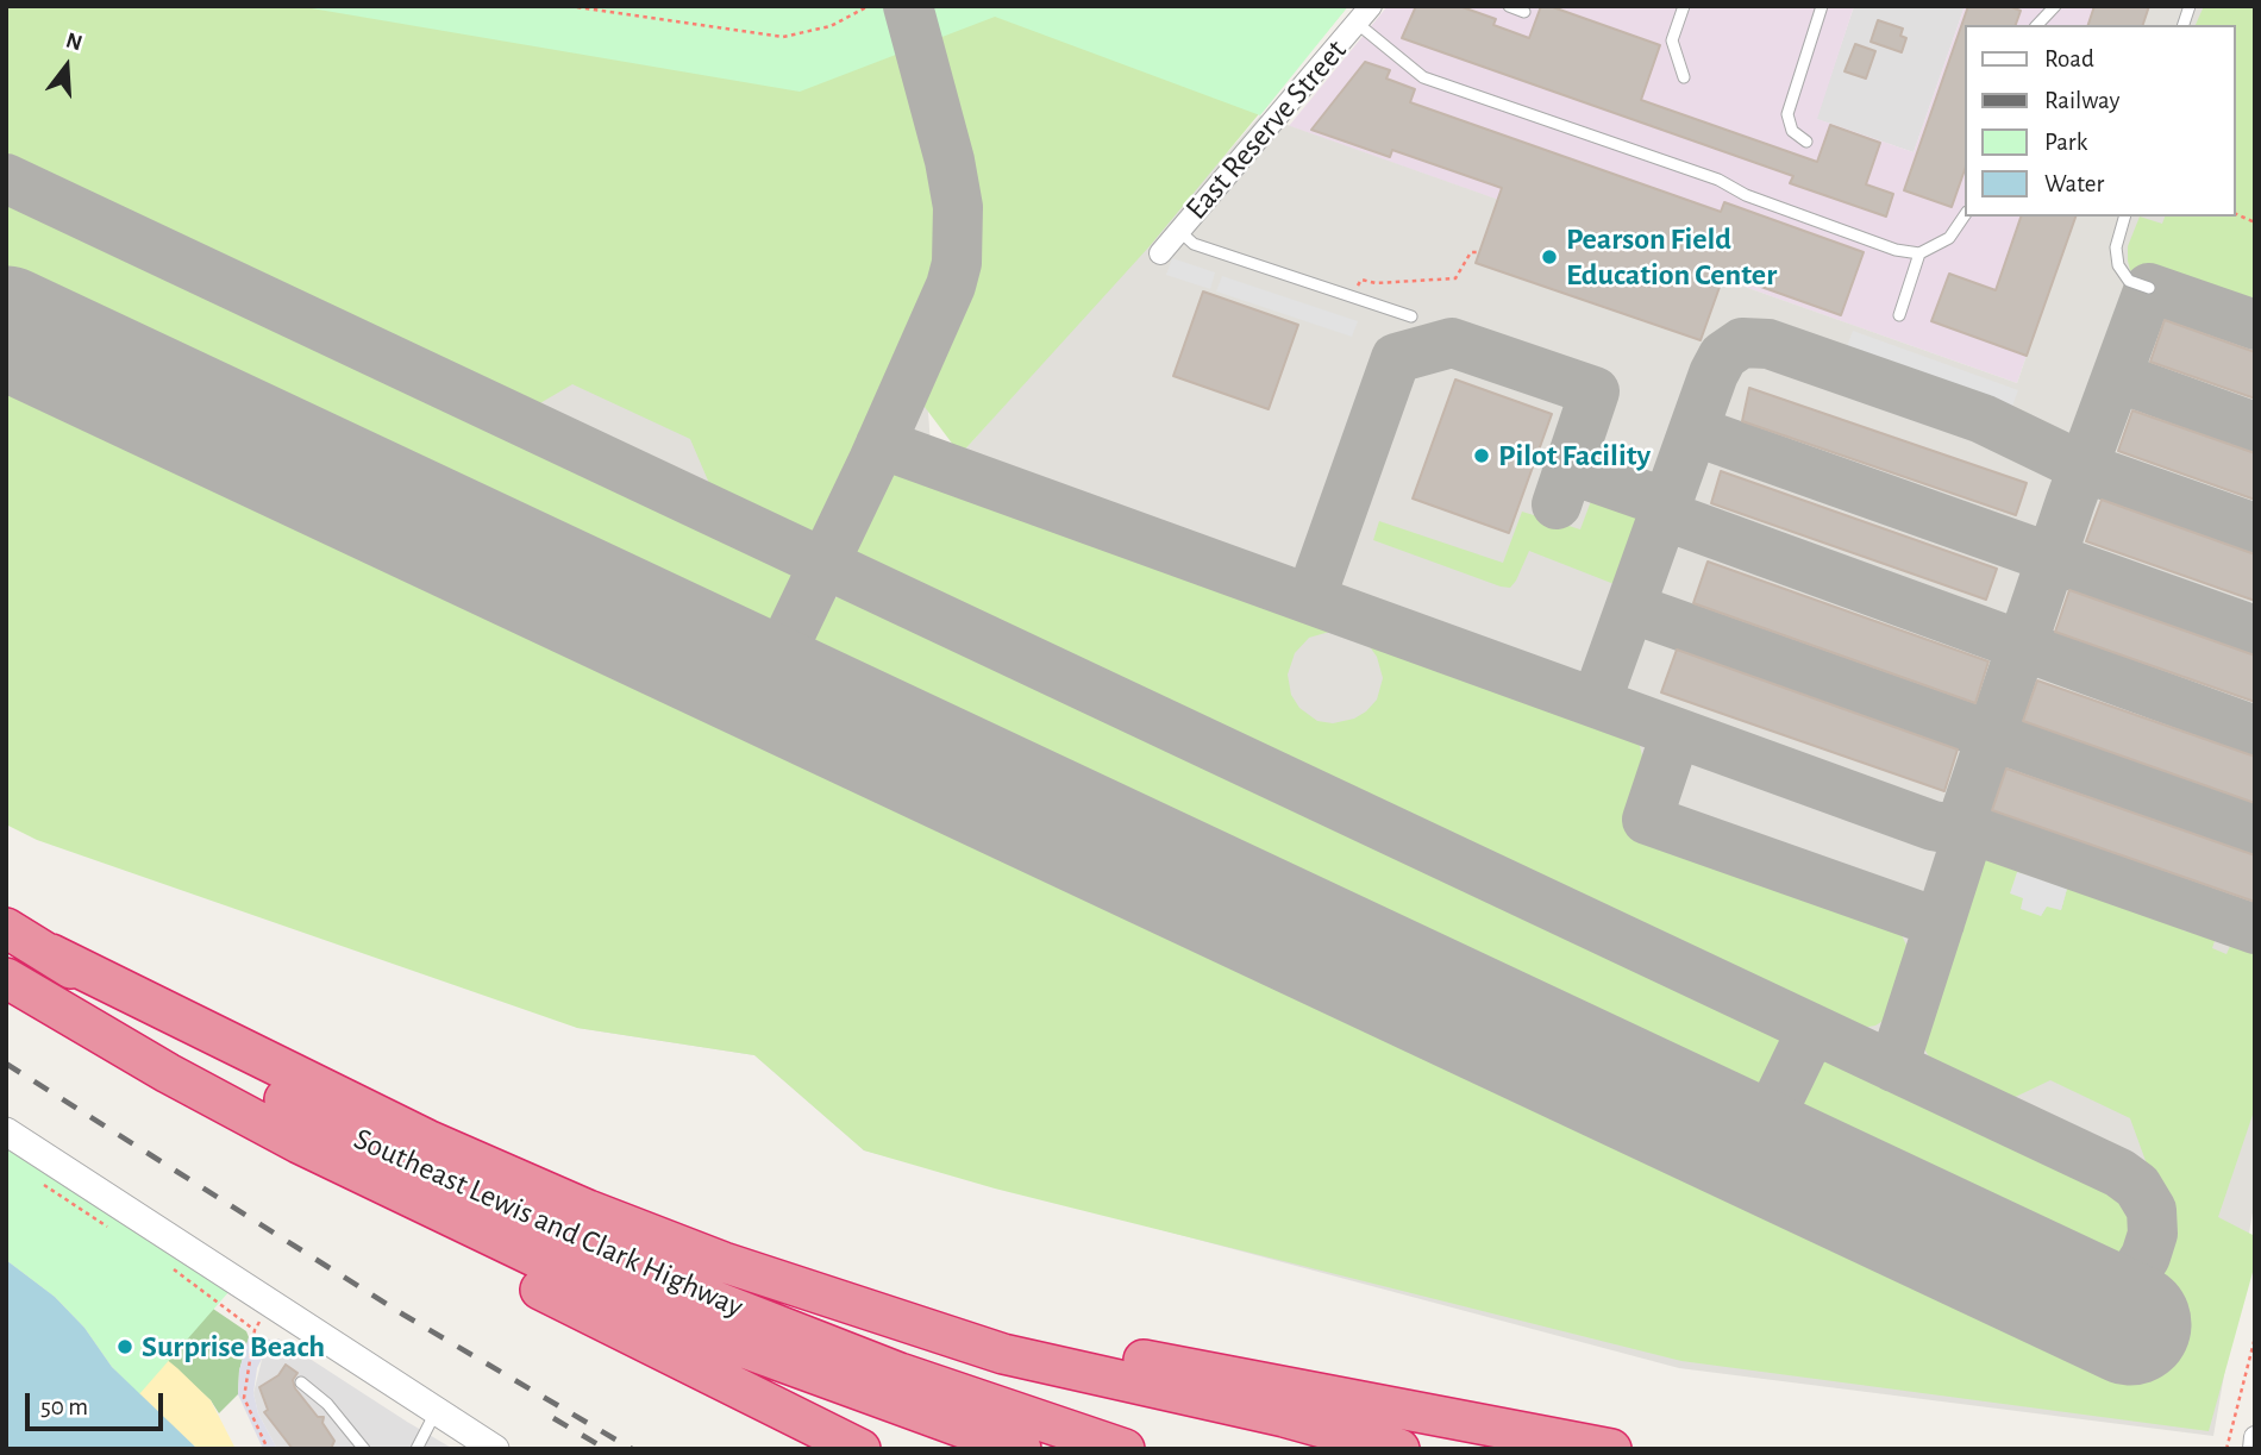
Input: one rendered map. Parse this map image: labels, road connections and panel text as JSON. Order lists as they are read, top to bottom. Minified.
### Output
{"streets":{"highway":["Southeast Lewis and Clark Highway"],"street":["East Reserve Street"]},"places":["Pearson Field Education Center","Pilot Facility","Surprise Beach"],"legend":["Road","Railway","Park","Water"],"scale_bar":"50 m","north":"top"}
